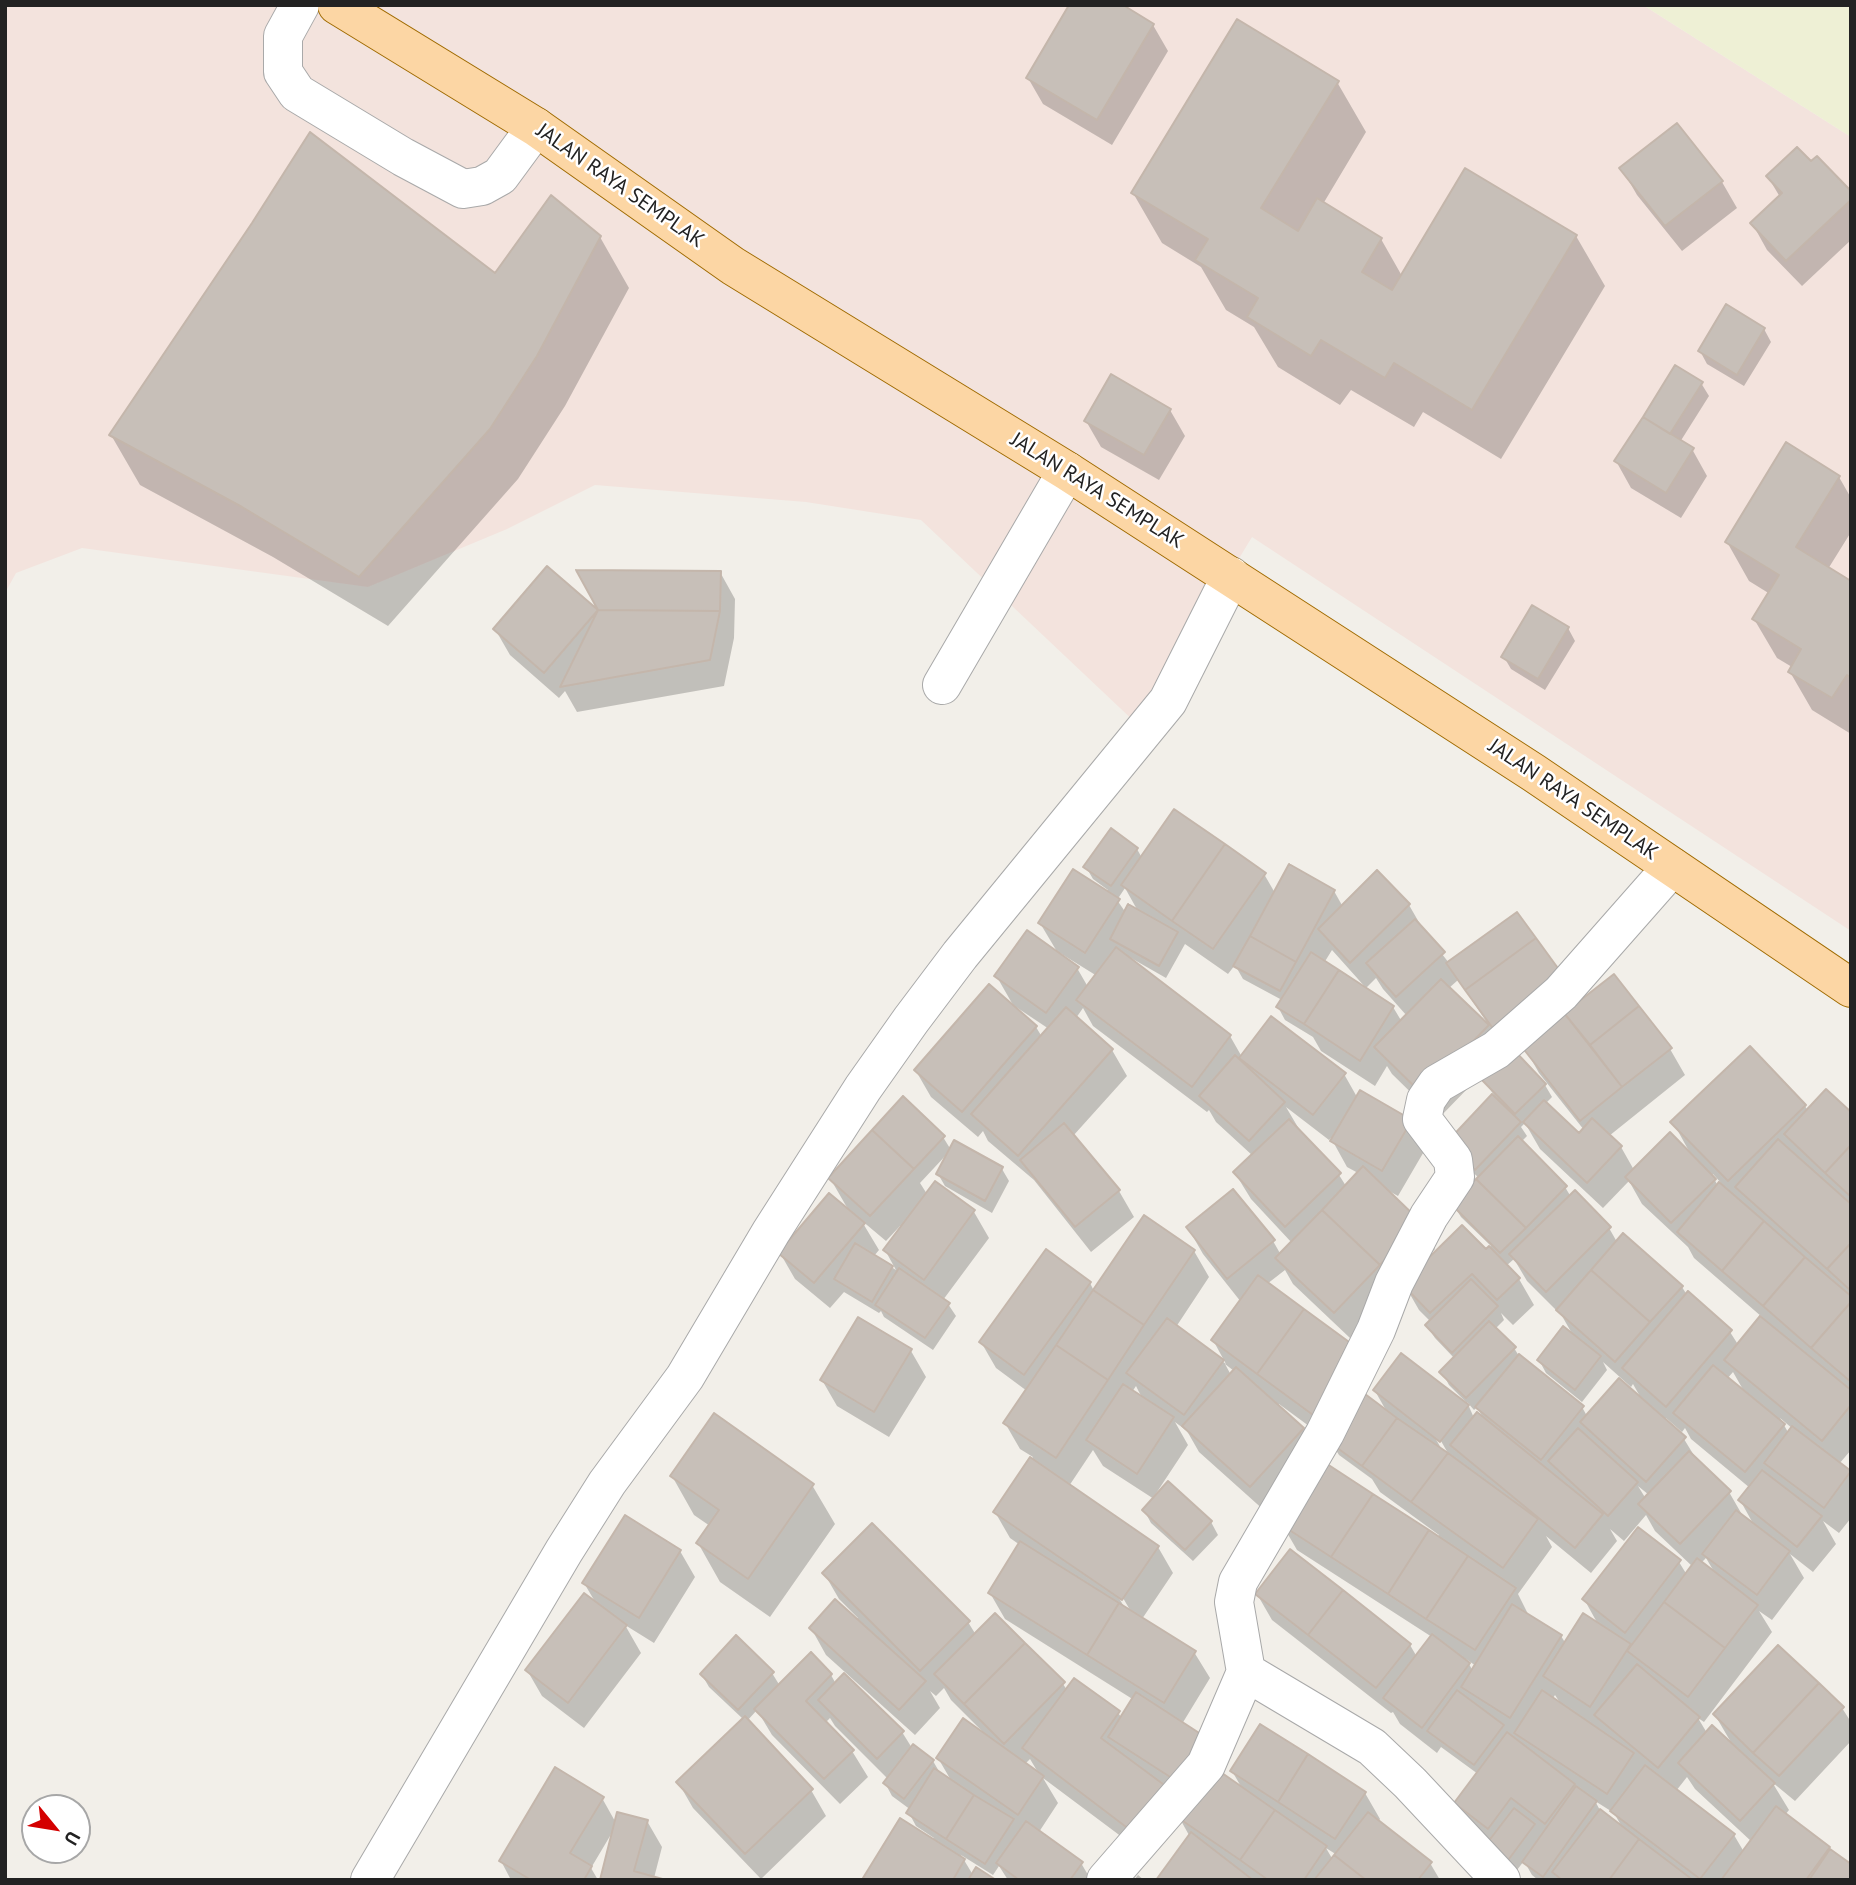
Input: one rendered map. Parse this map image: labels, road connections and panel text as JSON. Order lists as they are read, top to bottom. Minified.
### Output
{"streets":{"main road":["JALAN RAYA SEMPLAK"]},"north":"bottom right"}
